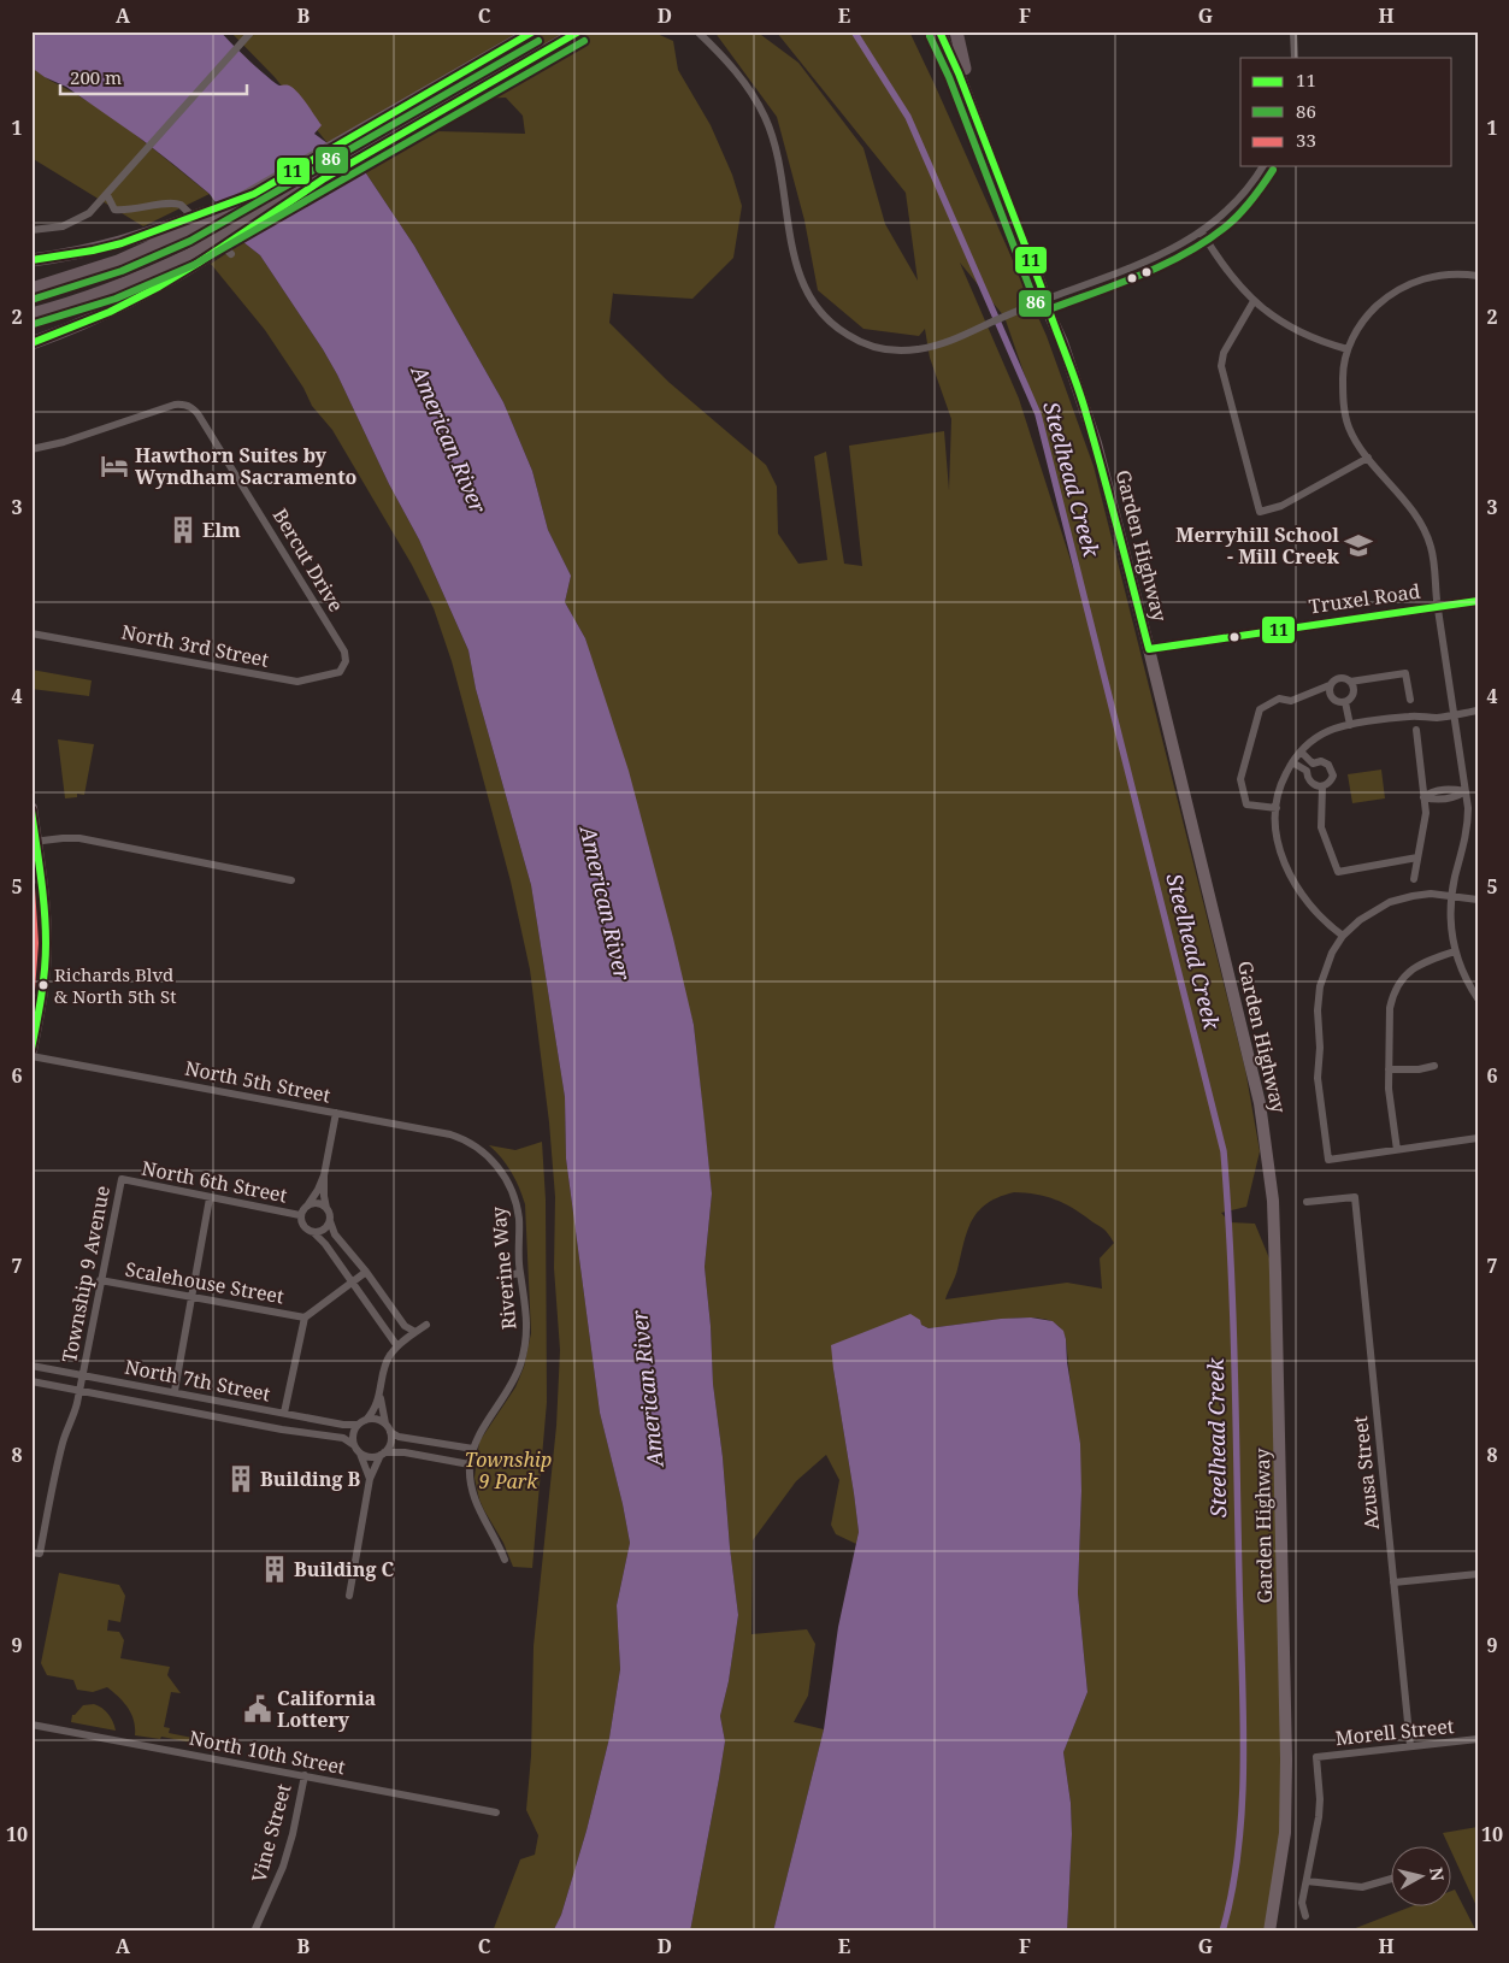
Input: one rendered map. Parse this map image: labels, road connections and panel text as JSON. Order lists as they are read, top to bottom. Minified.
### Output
{"streets":{"main road":["Garden Highway","Truxel Road"],"street":["Bercut Drive","North 3rd Street","North 5th Street","North 6th Street","Riverine Way","Township 9 Avenue","Scalehouse Street","North 7th Street","Azusa Street","Morell Street","North 10th Street","Vine Street"]},"crossings":[["Garden Highway","Truxel Road"],["Bercut Drive","North 3rd Street"],["North 5th Street","Riverine Way"],["North 6th Street","Township 9 Avenue"],["Township 9 Avenue","Scalehouse Street"],["Township 9 Avenue","North 7th Street"],["Azusa Street","Morell Street"],["North 10th Street","Vine Street"]],"water":["American River","Steelhead Creek"],"parks":["Township 9 Park"],"places":{"hotel":["Hawthorn Suites by Wyndham Sacramento"],"building":["Elm","Building B","Building C"],"school or university":["Merryhill School - Mill Creek"],"other":["Richards Blvd & North 5th St"],"public building":["California Lottery"]},"lines":["transit line 11","transit line 86","transit line 33"],"legend":["11","86","33"],"scale_bar":"200 m","north":"right","grid":{"columns":["A","B","C","D","E","F","G","H"],"rows":["1","2","3","4","5","6","7","8","9","10"]}}
